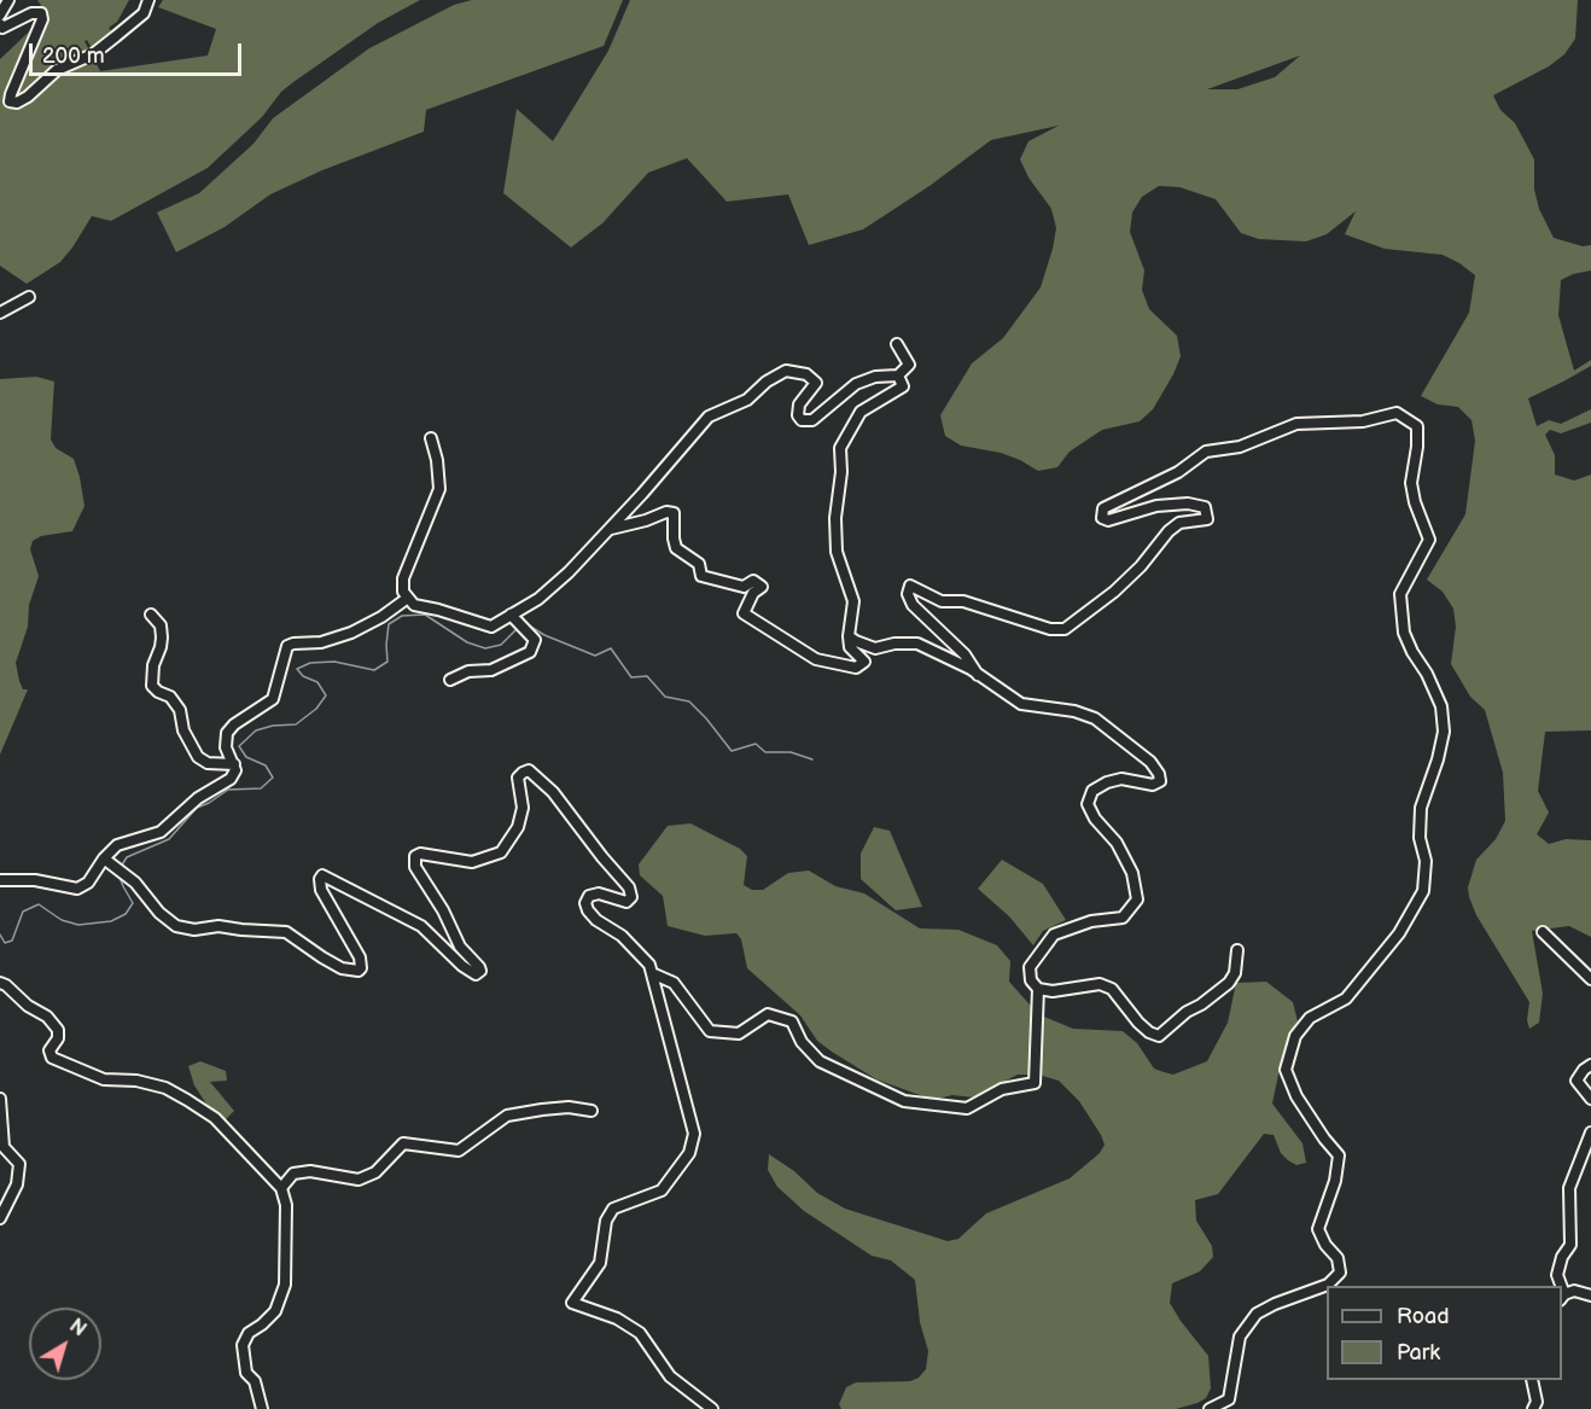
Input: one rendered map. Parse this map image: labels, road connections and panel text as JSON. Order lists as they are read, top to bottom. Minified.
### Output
{"legend":["Road","Park"],"scale_bar":"200 m","north":"top right"}
